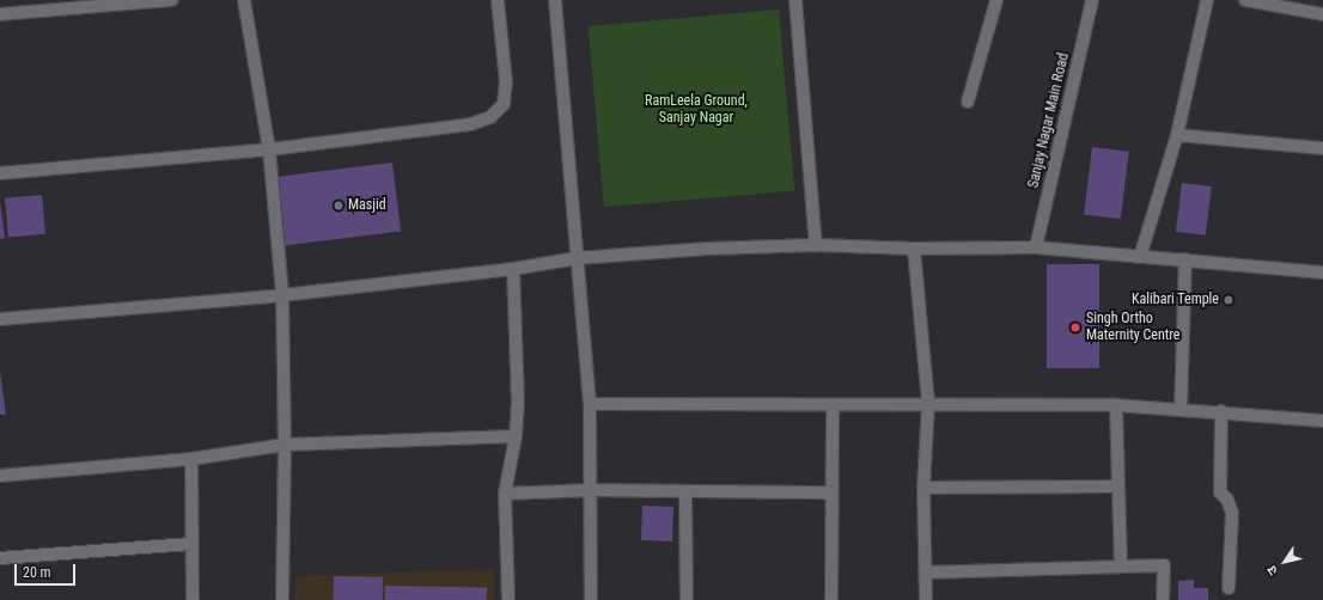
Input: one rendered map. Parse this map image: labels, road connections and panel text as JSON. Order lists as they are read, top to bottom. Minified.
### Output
{"streets":{"street":["Sanjay Nagar Main Road"]},"parks":["RamLeela Ground, Sanjay Nagar"],"places":["Masjid","Kalibari Temple","Singh Ortho Maternity Centre"],"scale_bar":"20 m","north":"bottom left"}
